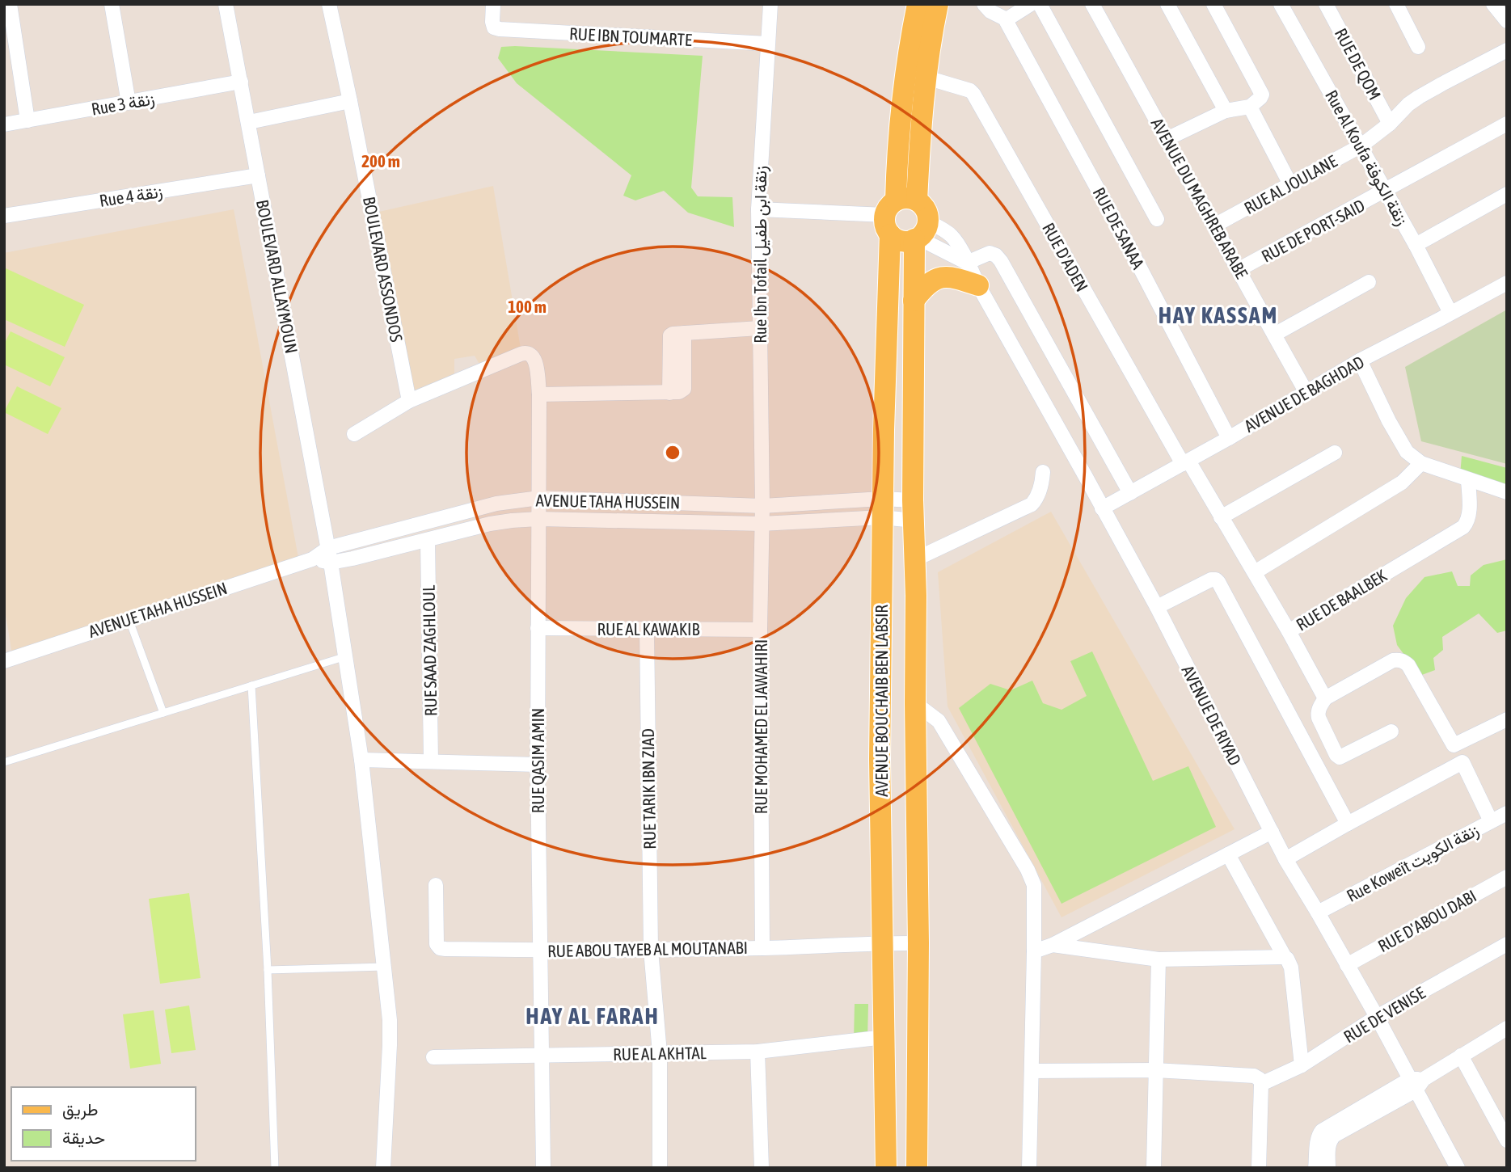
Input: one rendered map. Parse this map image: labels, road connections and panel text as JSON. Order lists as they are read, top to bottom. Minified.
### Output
{"streets":{"main road":["AVENUE BOUCHAIB BEN LABSIR"],"street":["RUE IBN TOUMARTE","RUE DE QOM","Rue 3 زنقة","Rue Al Koufa زنقة الكوفة","RUE AL JOULANE","Rue 4 زنقة","AVENUE DU MAGHREB ARABE","RUE DE SANAA","RUE DE PORT-SAID","Rue Ibn Tofail زنقة ابن طفيل","RUE D'ADEN","BOULEVARD ASSONDOS","BOULEVARD ALLAYMOUN","AVENUE DE BAGHDAD","AVENUE TAHA HUSSEIN","RUE DE BAALBEK","RUE AL KAWAKIB","RUE SAAD ZAGHLOUL","AVENUE DE RIYAD","RUE MOHAMED EL JAWAHIRI","RUE QASIM AMIN","RUE TARIK IBN ZIAD","Rue Koweït زنقة الكويت","RUE D'ABOU DABI","RUE ABOU TAYEB AL MOUTANABI","RUE DE VENISE","RUE AL AKHTAL"]},"crossings":[["RUE IBN TOUMARTE","Rue Ibn Tofail زنقة ابن طفيل"],["RUE DE QOM","RUE AL JOULANE"],["Rue 3 زنقة","BOULEVARD ALLAYMOUN"],["Rue Al Koufa زنقة الكوفة","RUE AL JOULANE"],["Rue Al Koufa زنقة الكوفة","RUE DE PORT-SAID"],["Rue Al Koufa زنقة الكوفة","AVENUE DE BAGHDAD"],["RUE AL JOULANE","AVENUE DU MAGHREB ARABE"],["Rue 4 زنقة","BOULEVARD ALLAYMOUN"],["AVENUE DU MAGHREB ARABE","RUE DE PORT-SAID"],["AVENUE DU MAGHREB ARABE","AVENUE DE BAGHDAD"],["RUE DE SANAA","AVENUE DE BAGHDAD"],["Rue Ibn Tofail زنقة ابن طفيل","AVENUE TAHA HUSSEIN"],["Rue Ibn Tofail زنقة ابن طفيل","RUE MOHAMED EL JAWAHIRI"],["RUE D'ADEN","AVENUE DE BAGHDAD"],["RUE D'ADEN","RUE DE BAALBEK"],["BOULEVARD ASSONDOS","RUE QASIM AMIN"],["BOULEVARD ALLAYMOUN","AVENUE TAHA HUSSEIN"],["AVENUE DE BAGHDAD","RUE DE BAALBEK"],["AVENUE DE BAGHDAD","AVENUE DE RIYAD"],["AVENUE TAHA HUSSEIN","RUE SAAD ZAGHLOUL"],["AVENUE TAHA HUSSEIN","AVENUE BOUCHAIB BEN LABSIR"],["AVENUE TAHA HUSSEIN","RUE MOHAMED EL JAWAHIRI"],["AVENUE TAHA HUSSEIN","RUE QASIM AMIN"],["RUE AL KAWAKIB","RUE MOHAMED EL JAWAHIRI"],["RUE AL KAWAKIB","RUE QASIM AMIN"],["RUE AL KAWAKIB","RUE TARIK IBN ZIAD"],["AVENUE BOUCHAIB BEN LABSIR","RUE ABOU TAYEB AL MOUTANABI"],["AVENUE BOUCHAIB BEN LABSIR","RUE AL AKHTAL"],["AVENUE DE RIYAD","Rue Koweït زنقة الكويت"],["AVENUE DE RIYAD","RUE D'ABOU DABI"],["AVENUE DE RIYAD","RUE DE VENISE"],["RUE MOHAMED EL JAWAHIRI","RUE ABOU TAYEB AL MOUTANABI"],["RUE QASIM AMIN","RUE ABOU TAYEB AL MOUTANABI"],["RUE QASIM AMIN","RUE AL AKHTAL"],["RUE TARIK IBN ZIAD","RUE ABOU TAYEB AL MOUTANABI"],["RUE TARIK IBN ZIAD","RUE AL AKHTAL"]],"districts":["HAY KASSAM","HAY AL FARAH"],"legend":["طريق","حديقة"],"rings":["200 m","100 m"]}
